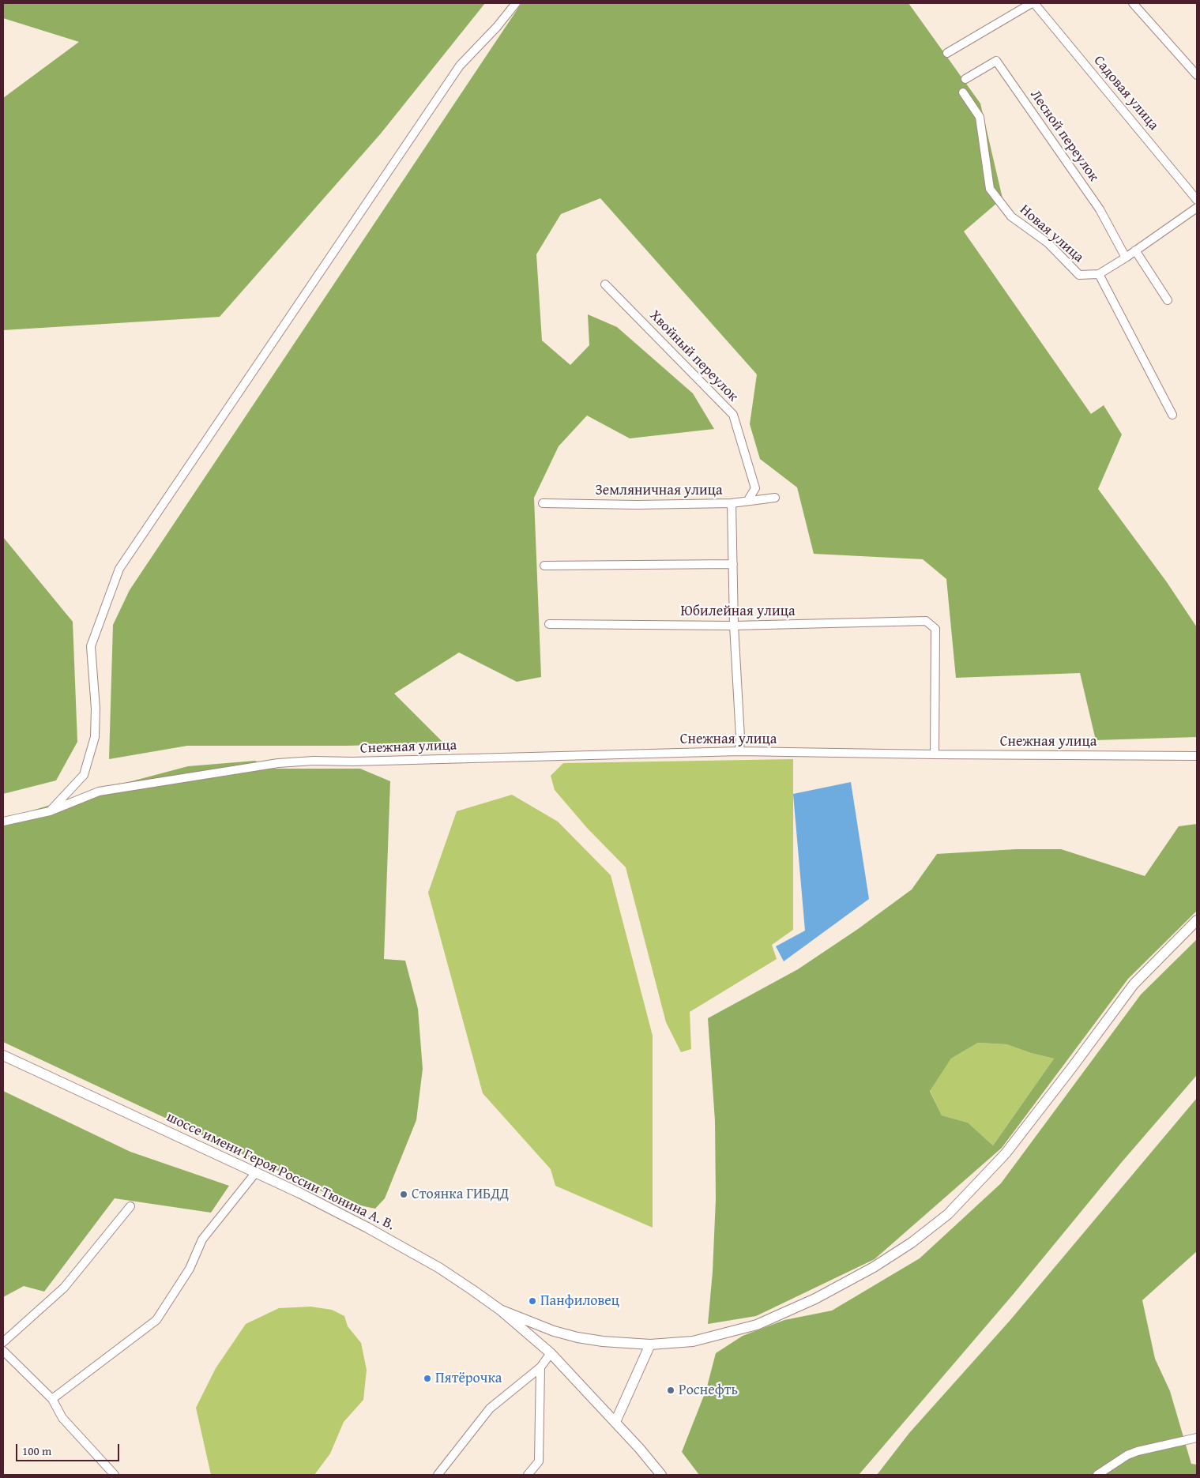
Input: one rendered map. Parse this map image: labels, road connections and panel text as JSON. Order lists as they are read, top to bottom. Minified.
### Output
{"streets":{"main road":["шоссе имени Героя России Тюнина А. В."],"street":["Садовая улица","Лесной переулок","Новая улица","Хвойный переулок","Земляничная улица","Юбилейная улица","Снежная улица"]},"crossings":[["Хвойный переулок","Земляничная улица"],["Юбилейная улица","Снежная улица"]],"places":["Стоянка ГИБДД","Панфиловец","Пятёрочка","Роснефть"],"scale_bar":"100 m"}
